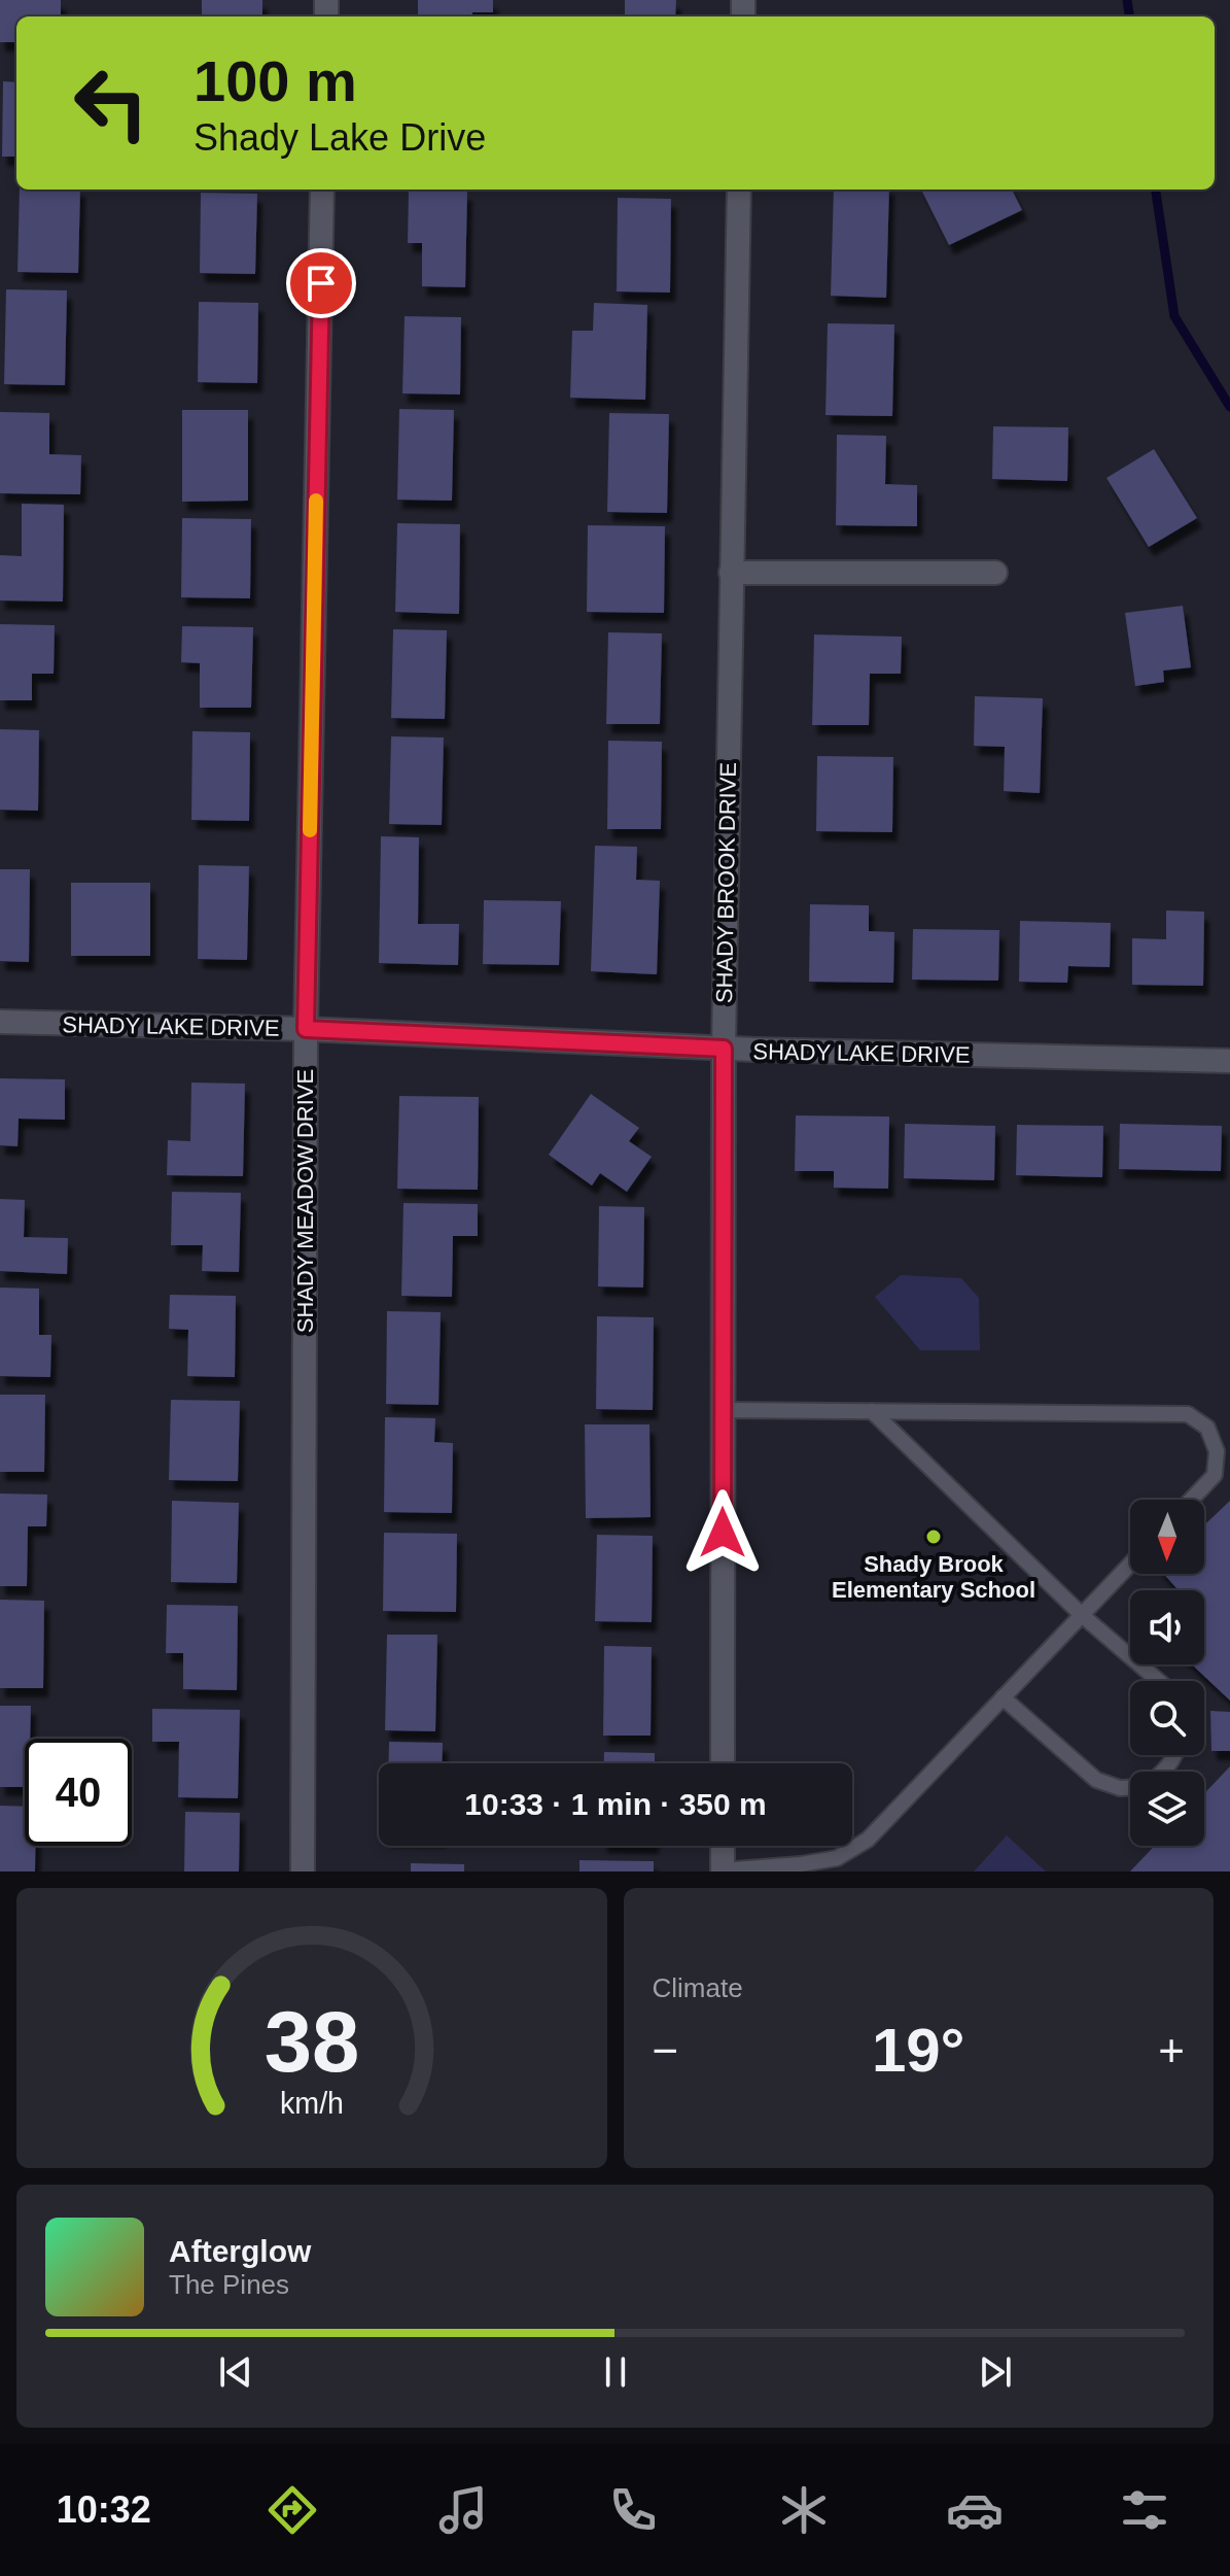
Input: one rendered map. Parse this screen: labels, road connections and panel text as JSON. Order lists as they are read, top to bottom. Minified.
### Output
{"streets":{"street":["SHADY BROOK DRIVE","SHADY LAKE DRIVE","SHADY MEADOW DRIVE"]},"crossings":[["SHADY BROOK DRIVE","SHADY LAKE DRIVE"],["SHADY LAKE DRIVE","SHADY MEADOW DRIVE"]],"places":["Shady Brook Elementary School"],"north":"bottom","page":{"turn":["100 m","Shady Lake Drive"],"limit":"40","trip":"10:33 · 1 min · 350 m","tile":"Climate","heat":["−","19°","+"],"song":["Afterglow","The Pines"],"tabs":"10:32","gauge":["38","km/h"]}}
